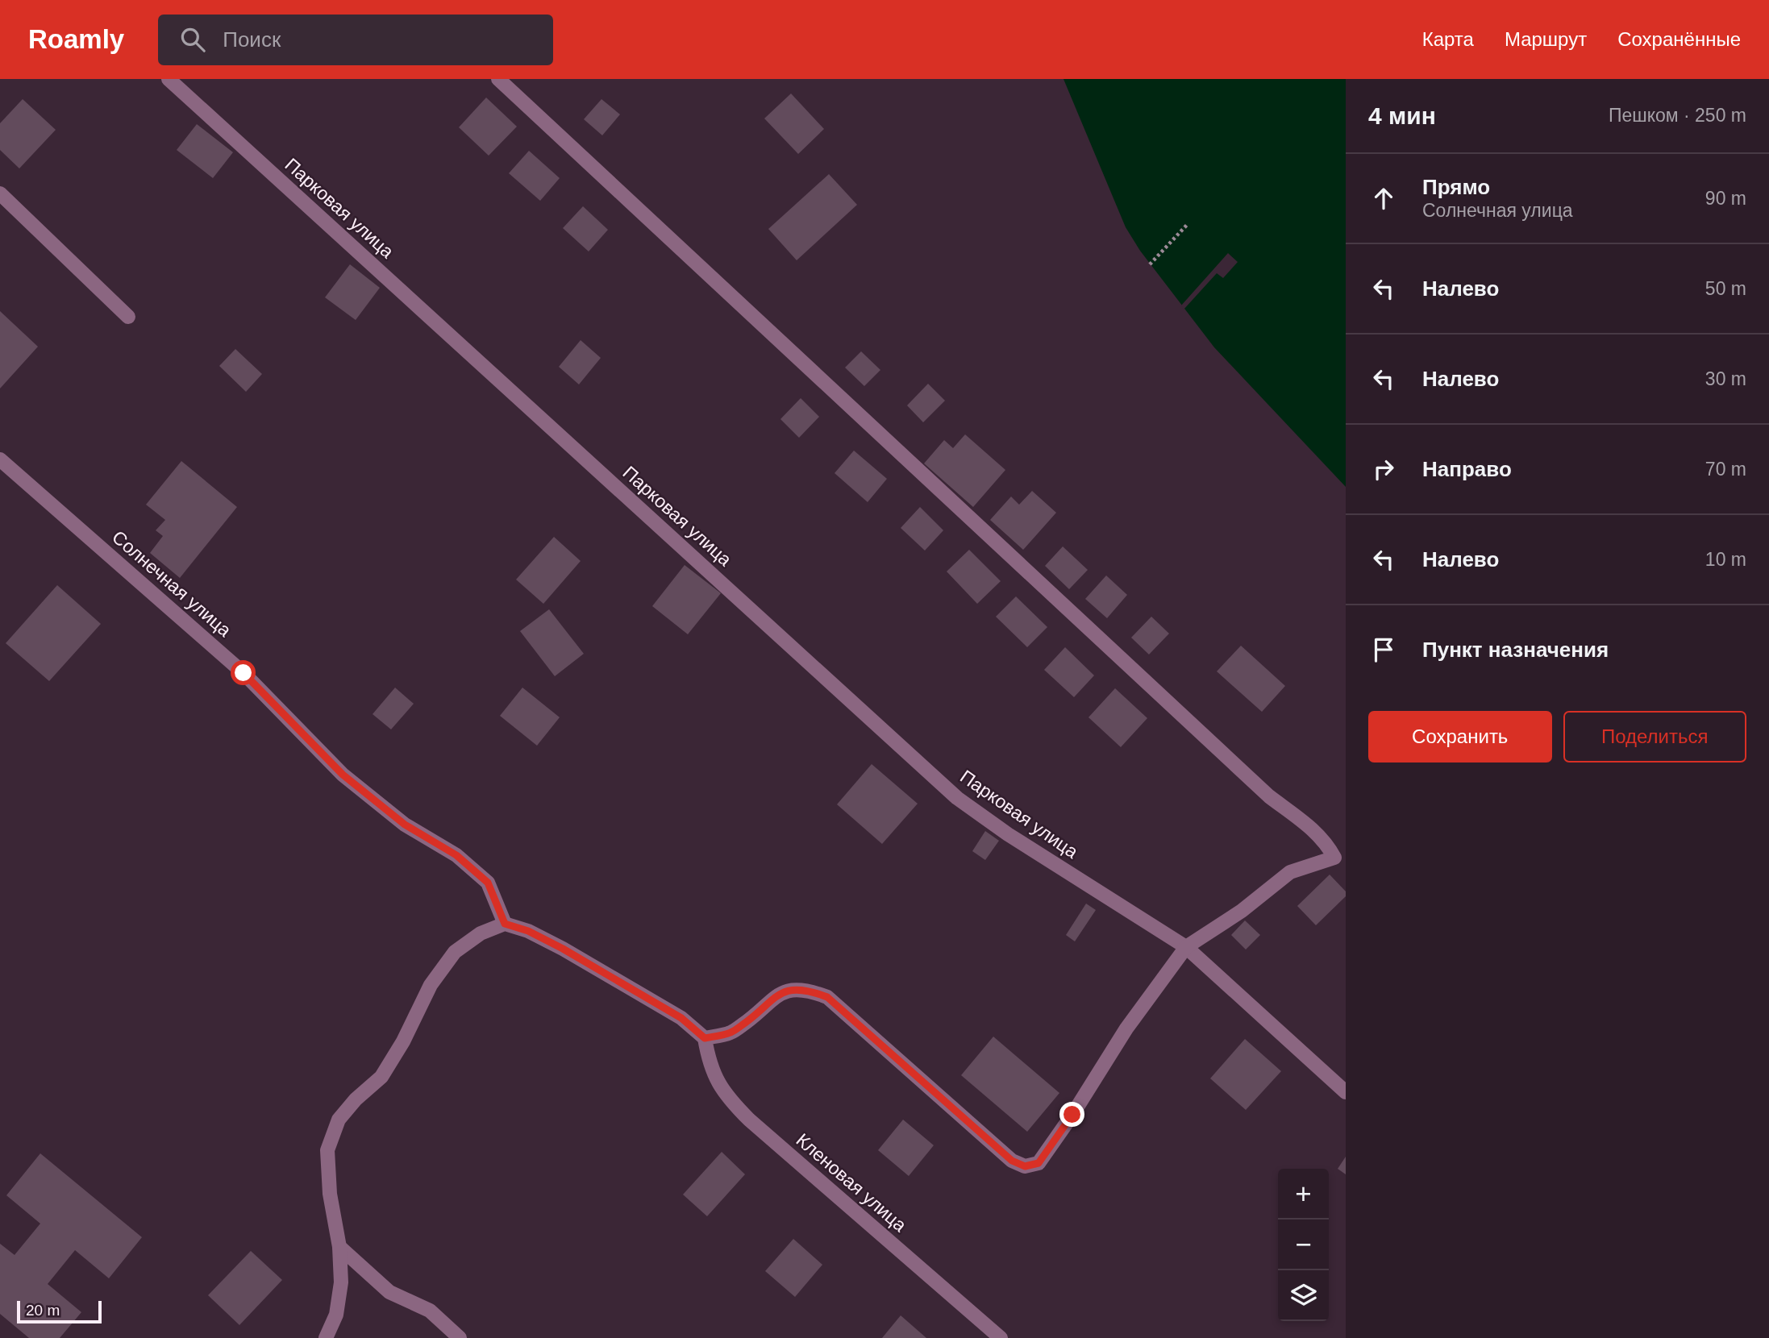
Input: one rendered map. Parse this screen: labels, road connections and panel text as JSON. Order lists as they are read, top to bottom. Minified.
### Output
{"streets":{"street":["Парковая улица","Солнечная улица","Кленовая улица"]},"scale_bar":"20 m","page":{"header":"Roamly","search":"Поиск","nav":["Карта","Маршрут","Сохранённые"],"heading":["4 мин","Пешком · 250 m"],"list":[["Прямо","Солнечная улица","90 m"],["Налево","50 m"],["Налево","30 m"],["Направо","70 m"],["Налево","10 m"],"Пункт назначения"],"buttons":["Сохранить","Поделиться"],"map_buttons":["+","−"],"scale":"20 m"}}
